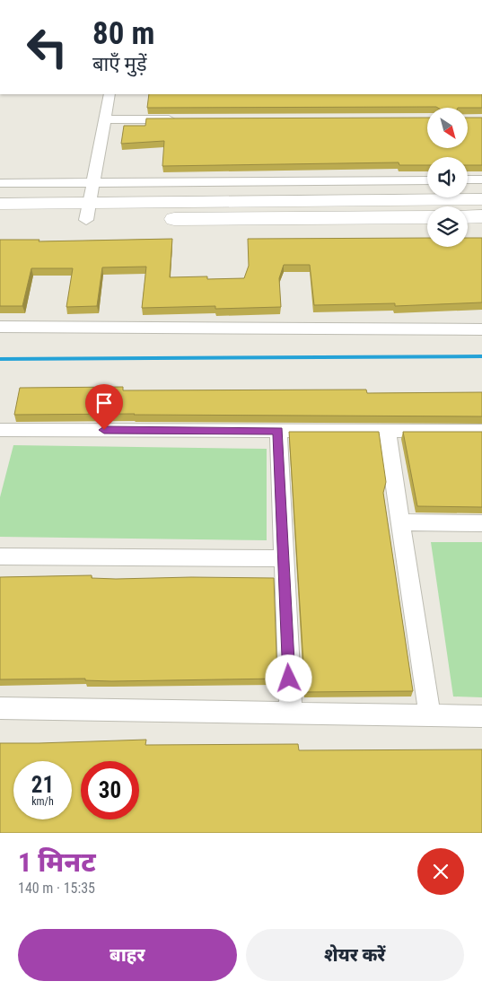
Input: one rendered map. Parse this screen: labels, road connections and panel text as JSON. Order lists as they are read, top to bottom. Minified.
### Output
{"north":"bottom right","page":{"turn":["80 m","बाएँ मुड़ें"],"speed":"21 km/h","limit":"30","heading":["1 मिनट","140 m · 15:35"],"buttons":["बाहर","शेयर करें"]}}
